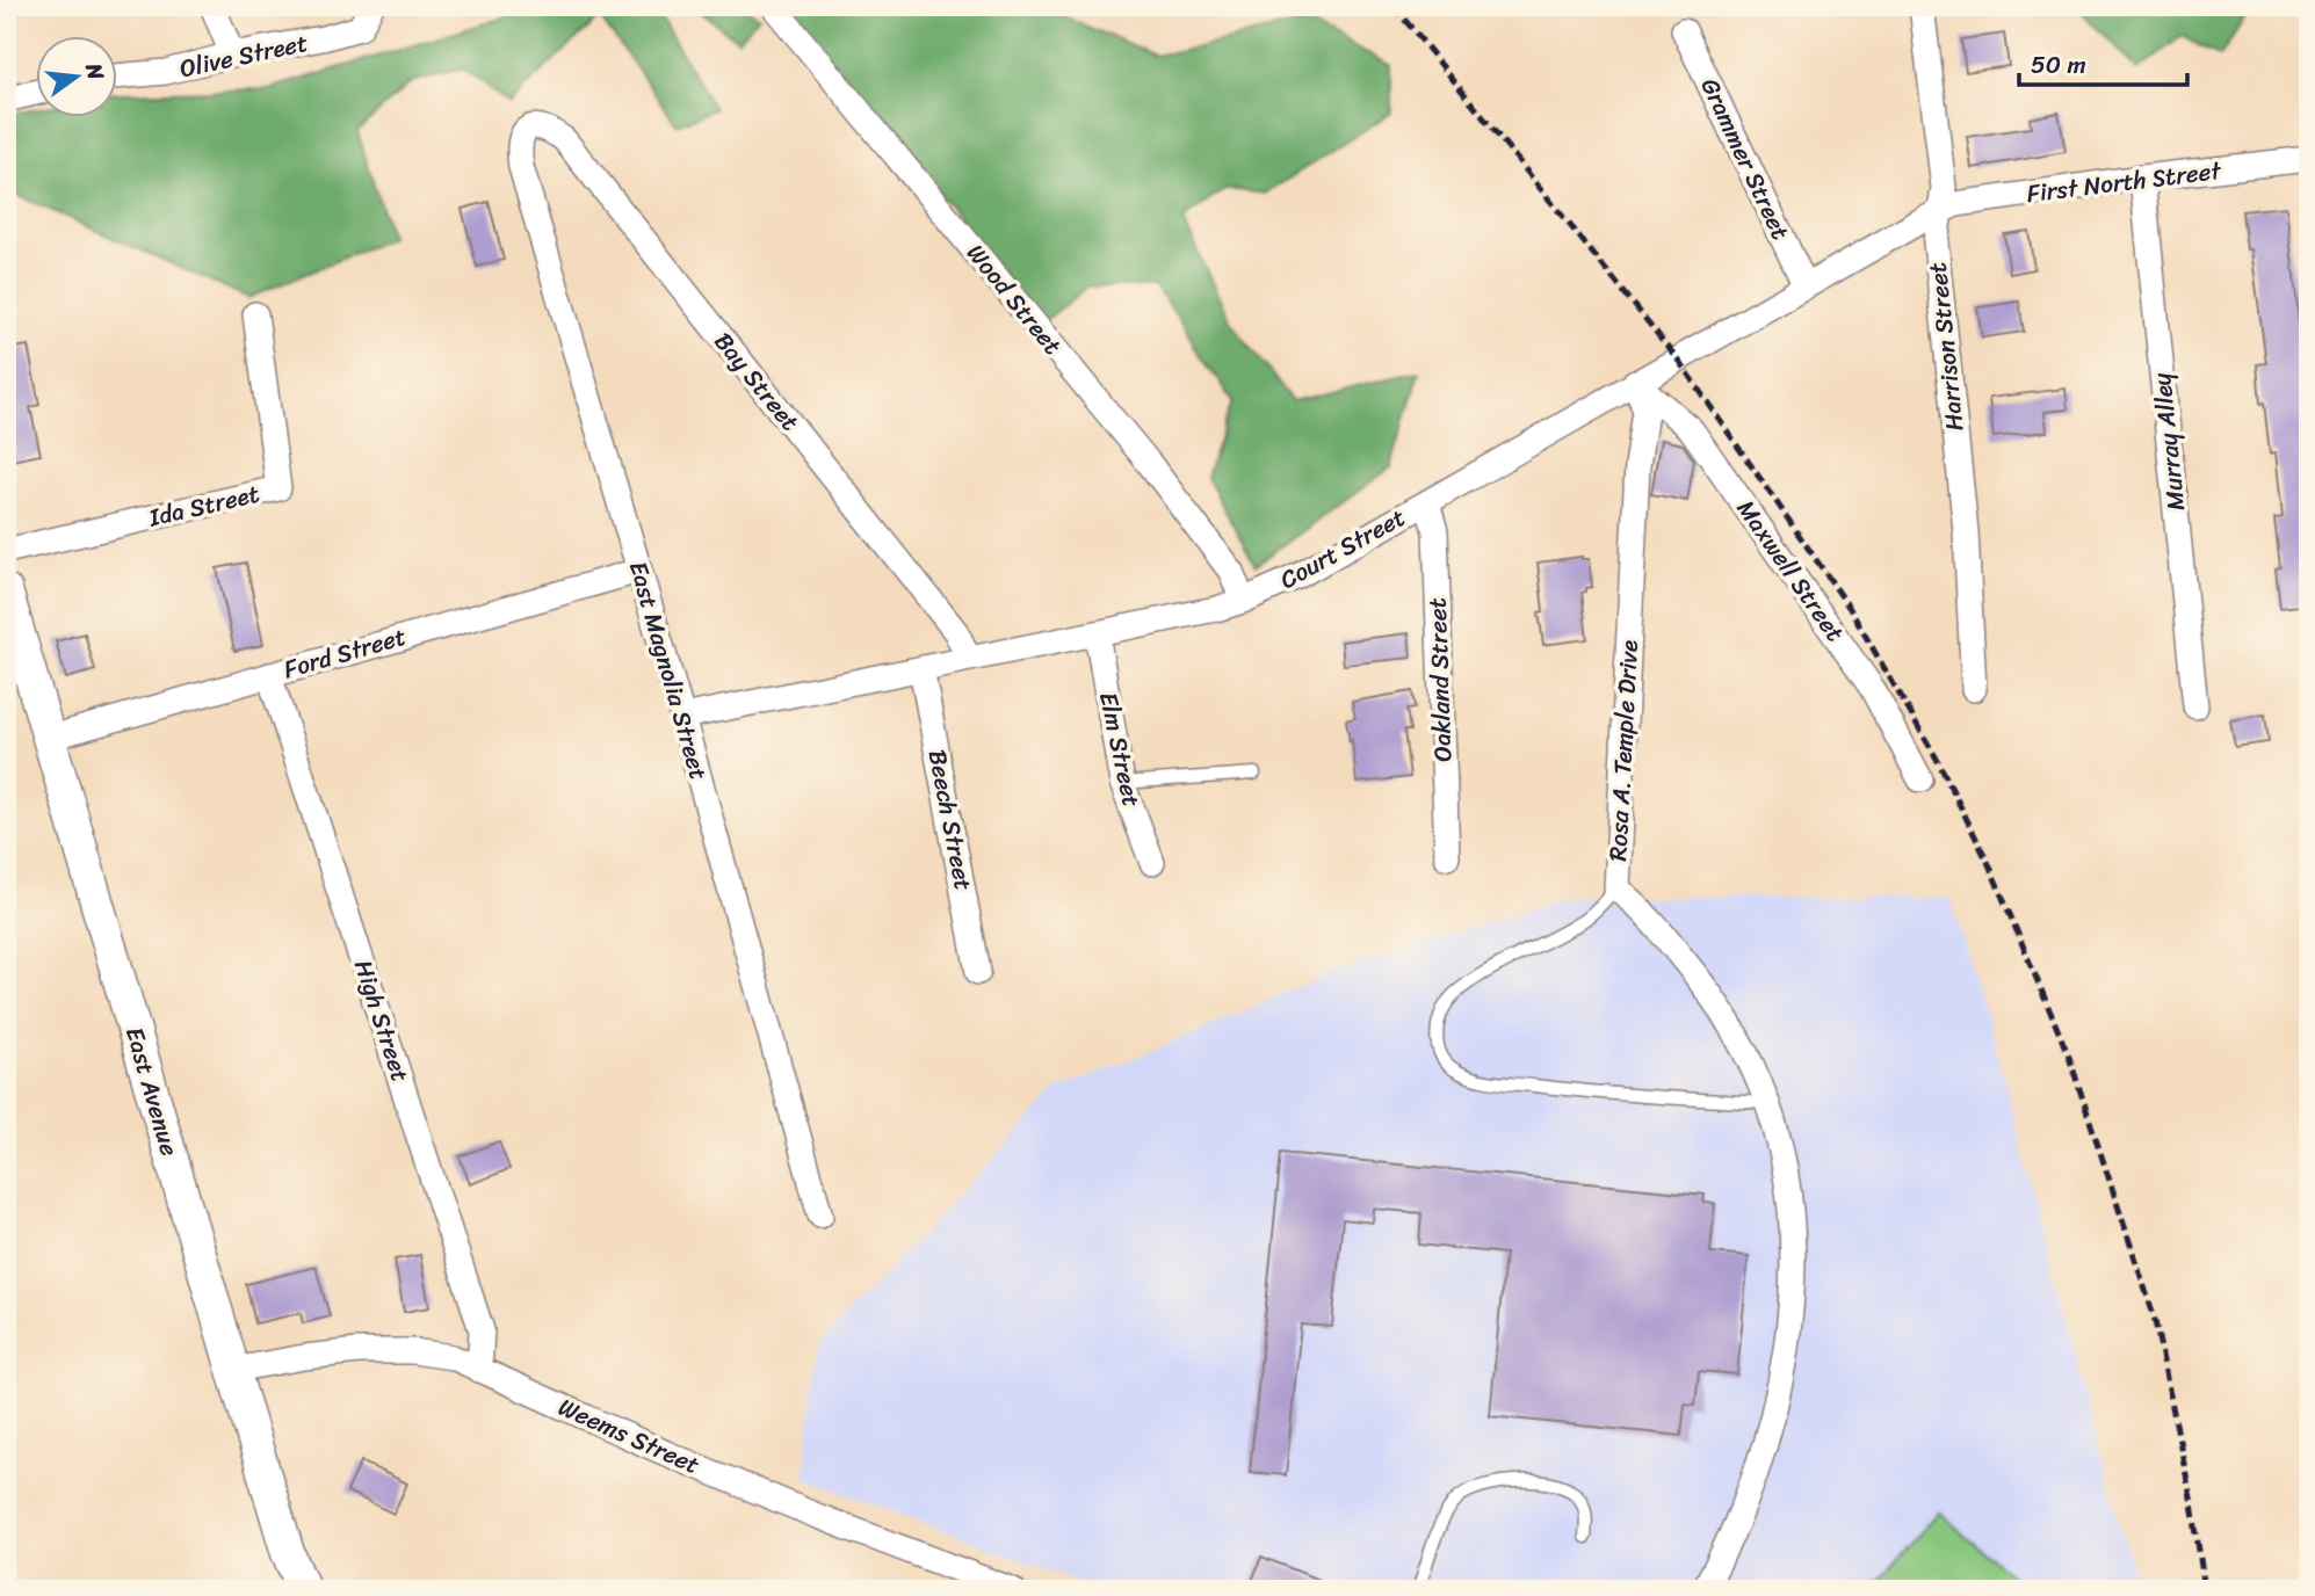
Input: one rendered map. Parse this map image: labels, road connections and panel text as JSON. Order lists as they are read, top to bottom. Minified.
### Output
{"streets":{"street":["Olive Street","Grammer Street","First North Street","Wood Street","Harrison Street","Bay Street","Murray Alley","Ida Street","Court Street","Maxwell Street","Ford Street","East Magnolia Street","Oakland Street","Elm Street","Rosa A. Temple Drive","Beech Street","High Street","East Avenue","Weems Street"]},"crossings":[["Grammer Street","Court Street"],["First North Street","Harrison Street"],["First North Street","Murray Alley"],["First North Street","Court Street"],["Wood Street","Court Street"],["Harrison Street","Court Street"],["Bay Street","Court Street"],["Bay Street","East Magnolia Street"],["Court Street","Maxwell Street"],["Court Street","East Magnolia Street"],["Court Street","Oakland Street"],["Court Street","Elm Street"],["Court Street","Rosa A. Temple Drive"],["Court Street","Beech Street"],["Maxwell Street","Rosa A. Temple Drive"],["Ford Street","East Magnolia Street"],["Ford Street","High Street"],["Ford Street","East Avenue"],["High Street","Weems Street"],["East Avenue","Weems Street"]],"scale_bar":"50 m","north":"right"}
